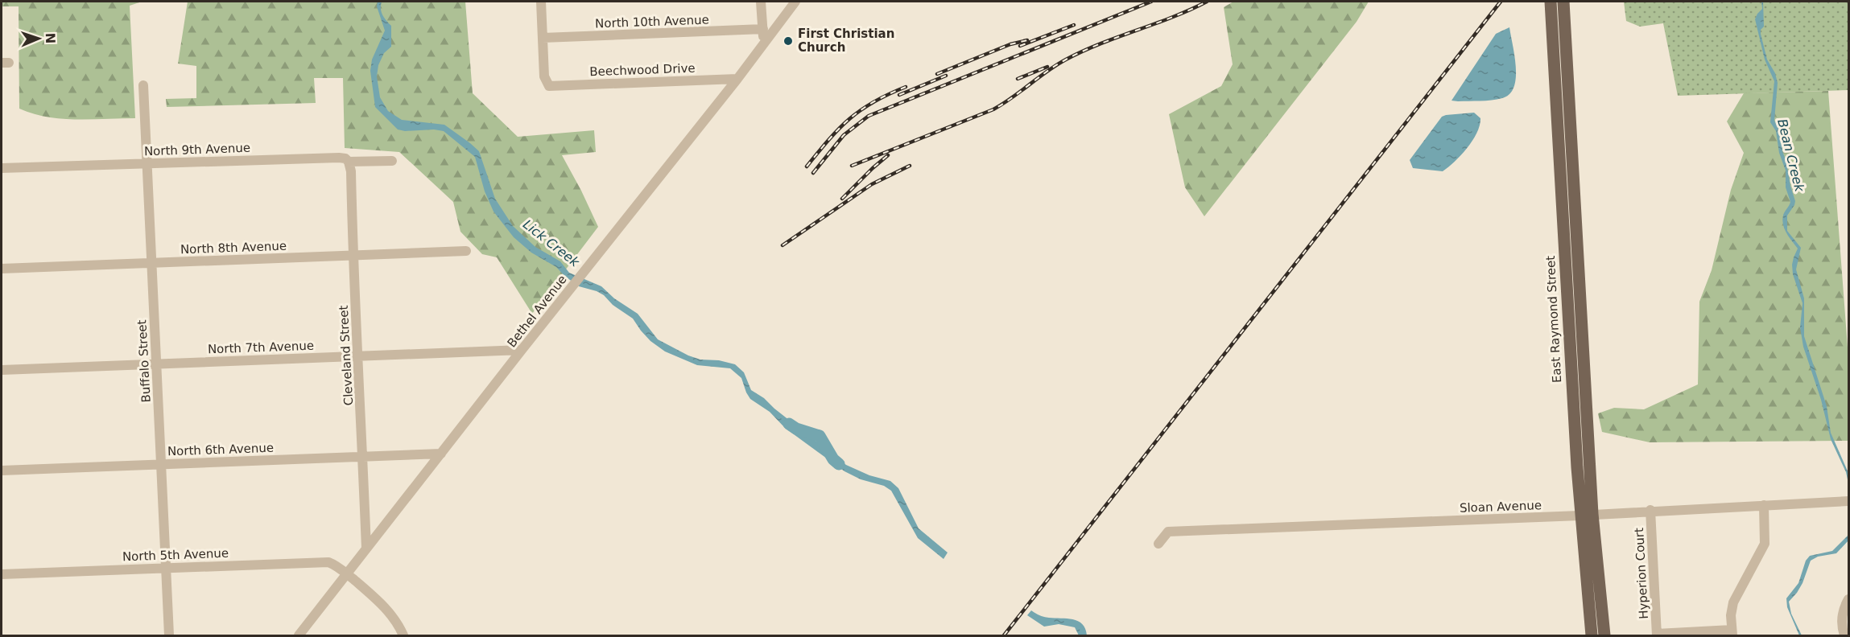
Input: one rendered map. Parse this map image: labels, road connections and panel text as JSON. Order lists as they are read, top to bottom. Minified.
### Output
{"streets":{"street":["North 10th Avenue","Beechwood Drive","North 9th Avenue","North 8th Avenue","Bethel Avenue","North 7th Avenue","Cleveland Street","Buffalo Street","North 6th Avenue","Sloan Avenue","North 5th Avenue","Hyperion Court"]},"crossings":[["North 10th Avenue","Beechwood Drive"],["Beechwood Drive","Bethel Avenue"],["North 9th Avenue","Cleveland Street"],["North 9th Avenue","Buffalo Street"],["North 8th Avenue","Cleveland Street"],["North 8th Avenue","Buffalo Street"],["Bethel Avenue","North 7th Avenue"],["Bethel Avenue","Cleveland Street"],["Bethel Avenue","North 6th Avenue"],["Bethel Avenue","North 5th Avenue"],["North 7th Avenue","Cleveland Street"],["North 7th Avenue","Buffalo Street"],["Cleveland Street","North 6th Avenue"],["Buffalo Street","North 6th Avenue"],["Buffalo Street","North 5th Avenue"],["Sloan Avenue","Hyperion Court"]],"water":["Bean Creek","Lick Creek"],"places":["First Christian Church"],"north":"right"}
